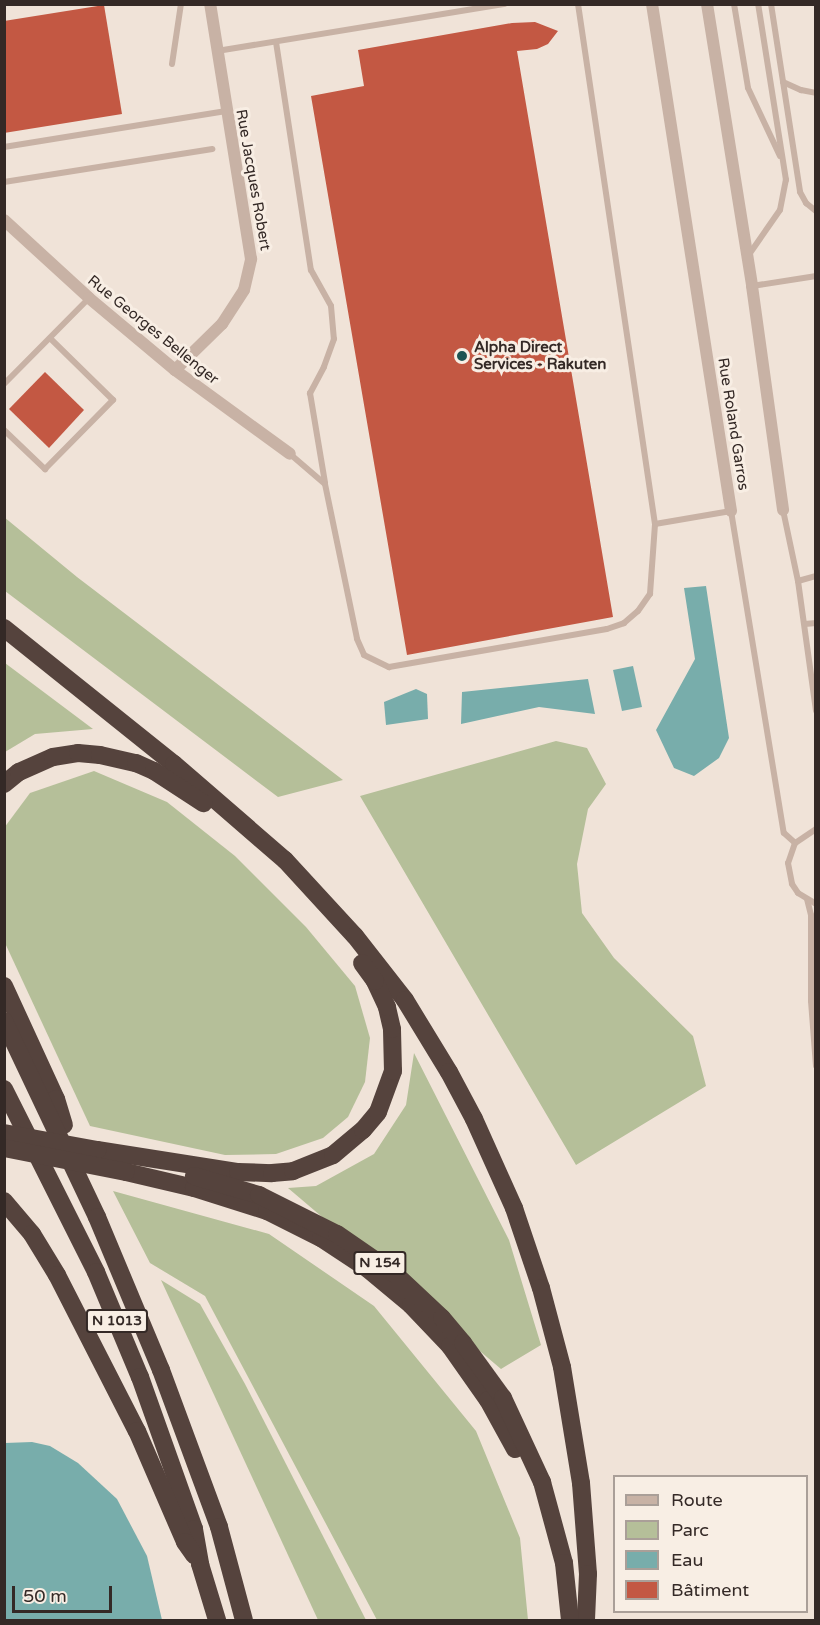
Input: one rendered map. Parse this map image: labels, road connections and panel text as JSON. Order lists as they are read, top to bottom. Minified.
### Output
{"streets":{"highway":["N 154","N 1013"],"street":["Rue Jacques Robert","Rue Georges Bellenger","Rue Roland Garros"]},"crossings":[["Rue Jacques Robert","Rue Georges Bellenger"]],"places":["Alpha Direct Services - Rakuten"],"legend":["Route","Parc","Eau","Bâtiment"],"scale_bar":"50 m"}
